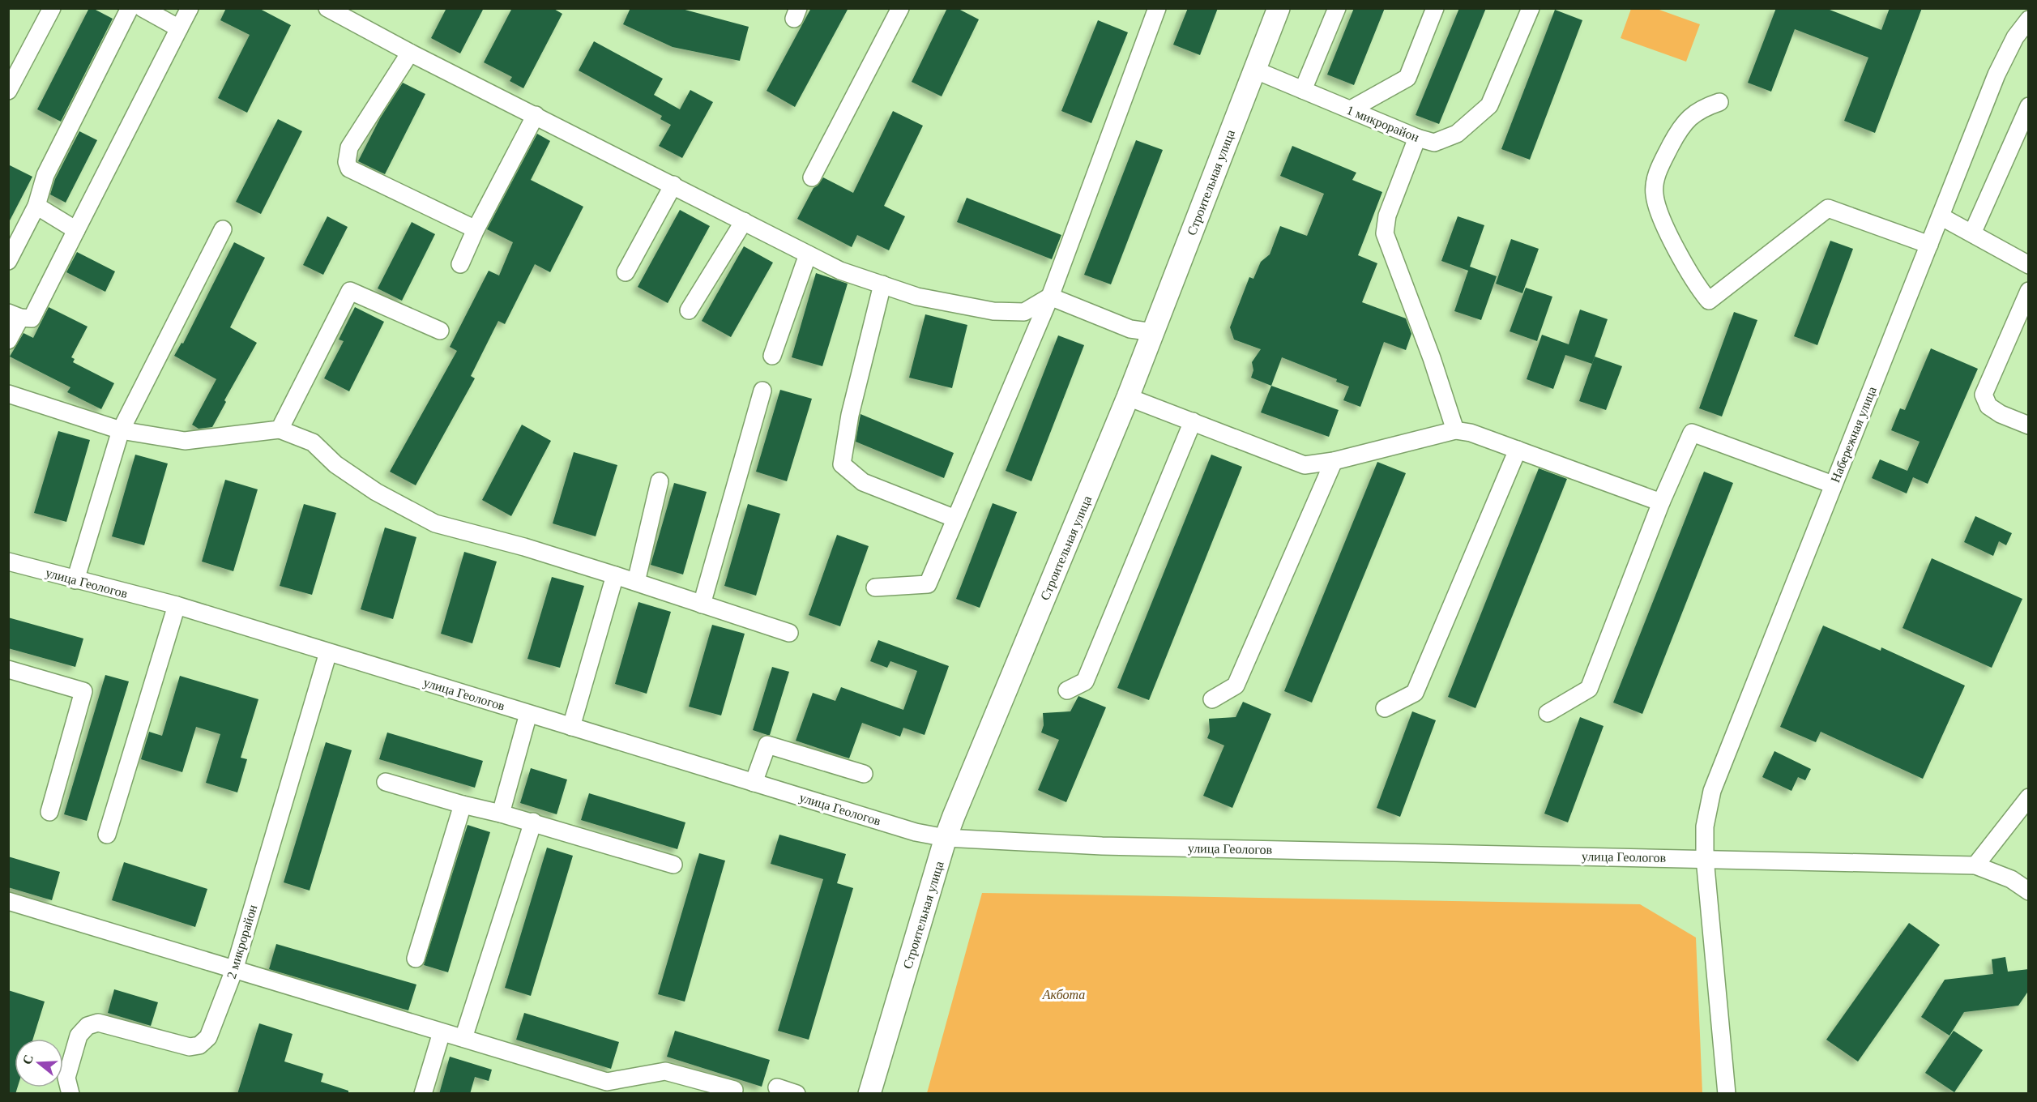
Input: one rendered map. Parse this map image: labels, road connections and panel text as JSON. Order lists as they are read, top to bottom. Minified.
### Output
{"streets":{"main road":["Строительная улица"],"street":["1 микрорайон","Набережная улица","улица Геологов","2 микрорайон"]},"crossings":[["1 микрорайон","Строительная улица"],["Строительная улица","улица Геологов"],["Набережная улица","улица Геологов"],["улица Геологов","2 микрорайон"]],"parks":["Акбота"],"north":"left"}
